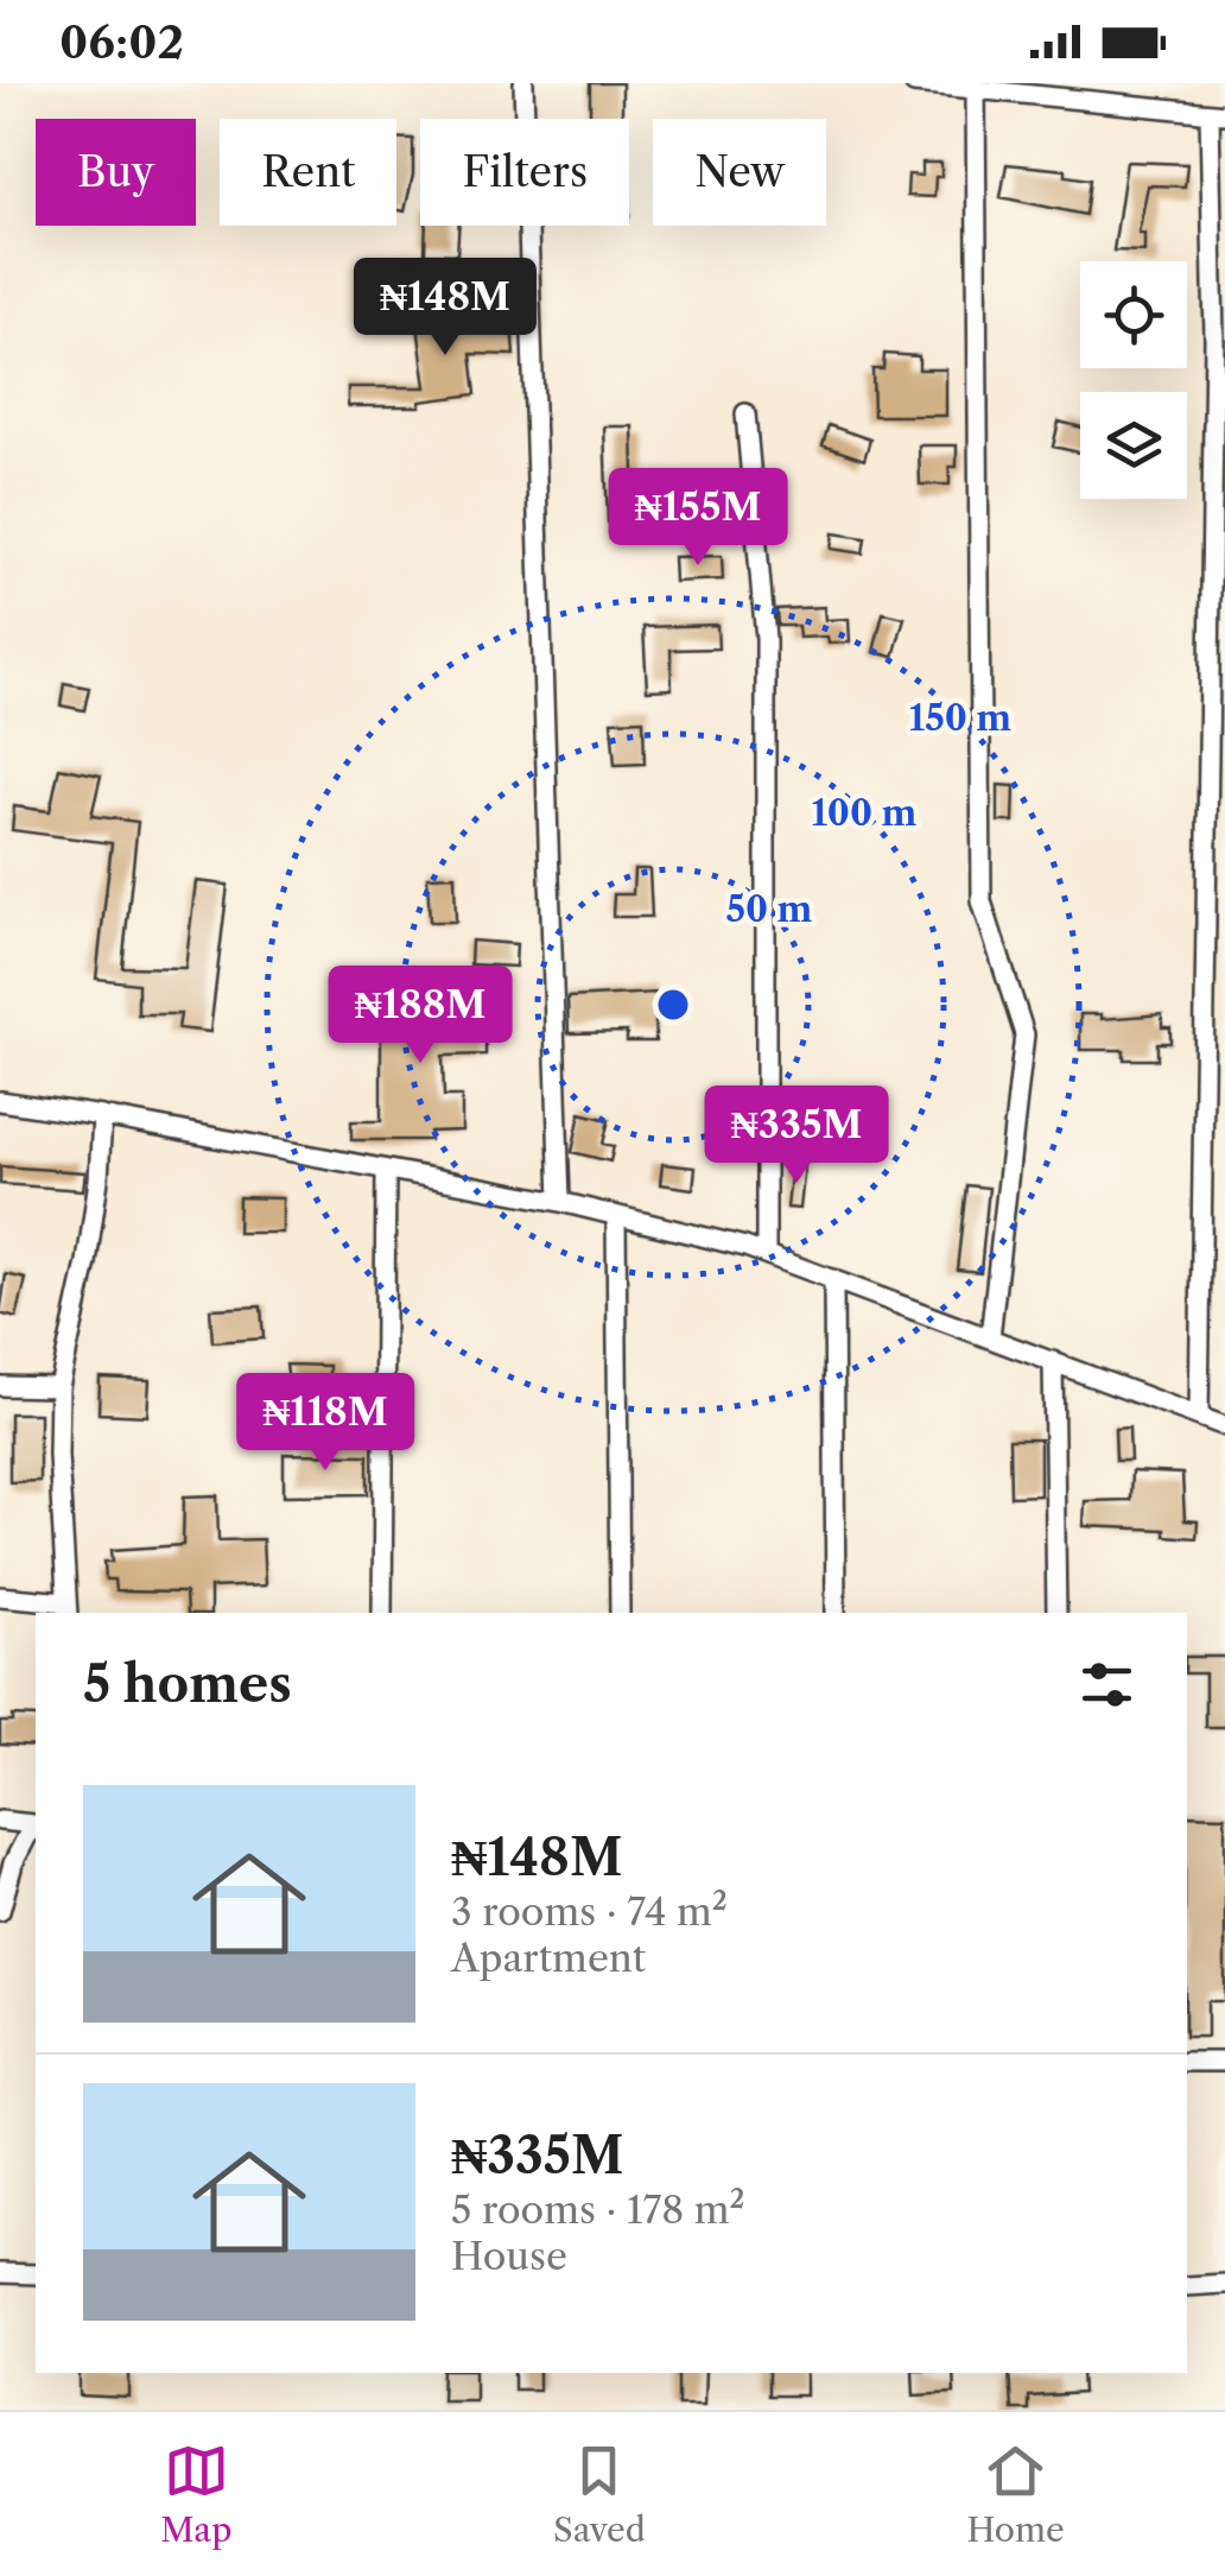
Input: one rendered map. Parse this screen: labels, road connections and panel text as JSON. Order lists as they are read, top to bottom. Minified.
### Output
{"page":{"status":"06:02","chip":["Buy","Rent","Filters","New"],"price":["₦148M","₦155M","₦188M","₦335M","₦118M"],"heading":"5 homes","list":[{"name":"₦148M","note":"3 rooms · 74 m² · Apartment"},{"name":"₦335M","note":"5 rooms · 178 m² · House"}],"tabs":["Map","Saved","Home"]},"rings":["150 m","100 m","50 m"]}
